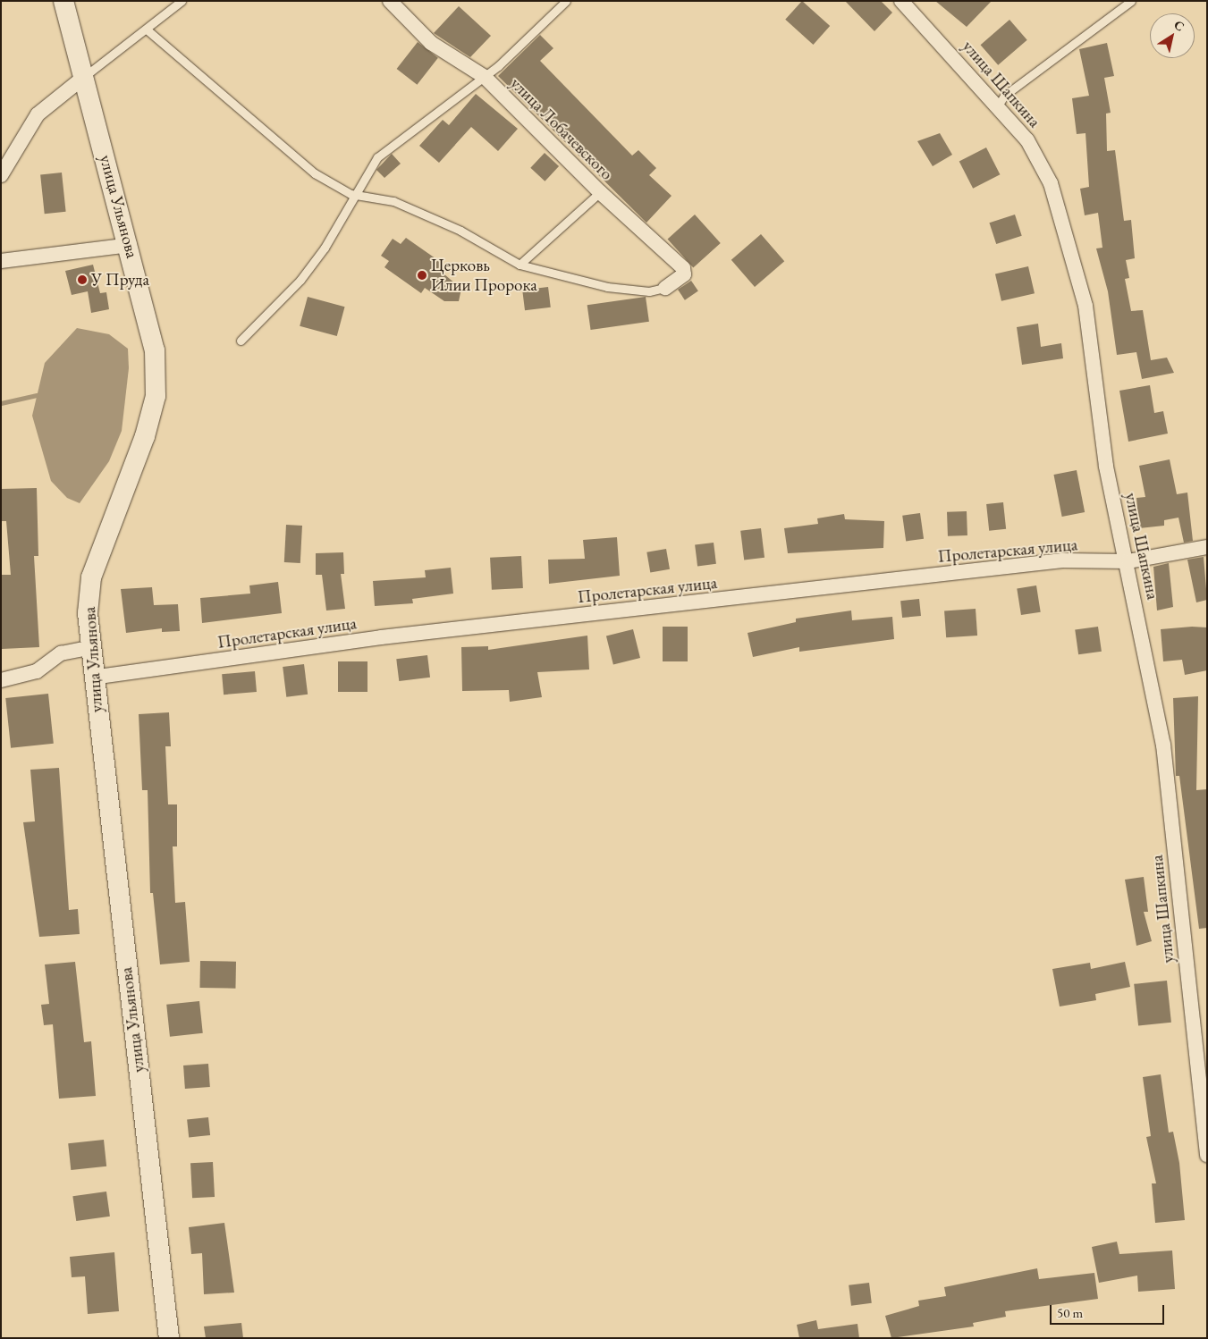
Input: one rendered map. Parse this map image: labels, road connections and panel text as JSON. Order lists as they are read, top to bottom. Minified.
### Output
{"streets":{"main road":["улица Ульянова"],"street":["улица Шапкина","улица Лобачевского","Пролетарская улица"]},"crossings":[["улица Шапкина","Пролетарская улица"],["улица Ульянова","Пролетарская улица"]],"places":["Церковь Илии Пророка","У Пруда"],"scale_bar":"50 m","north":"top right"}
